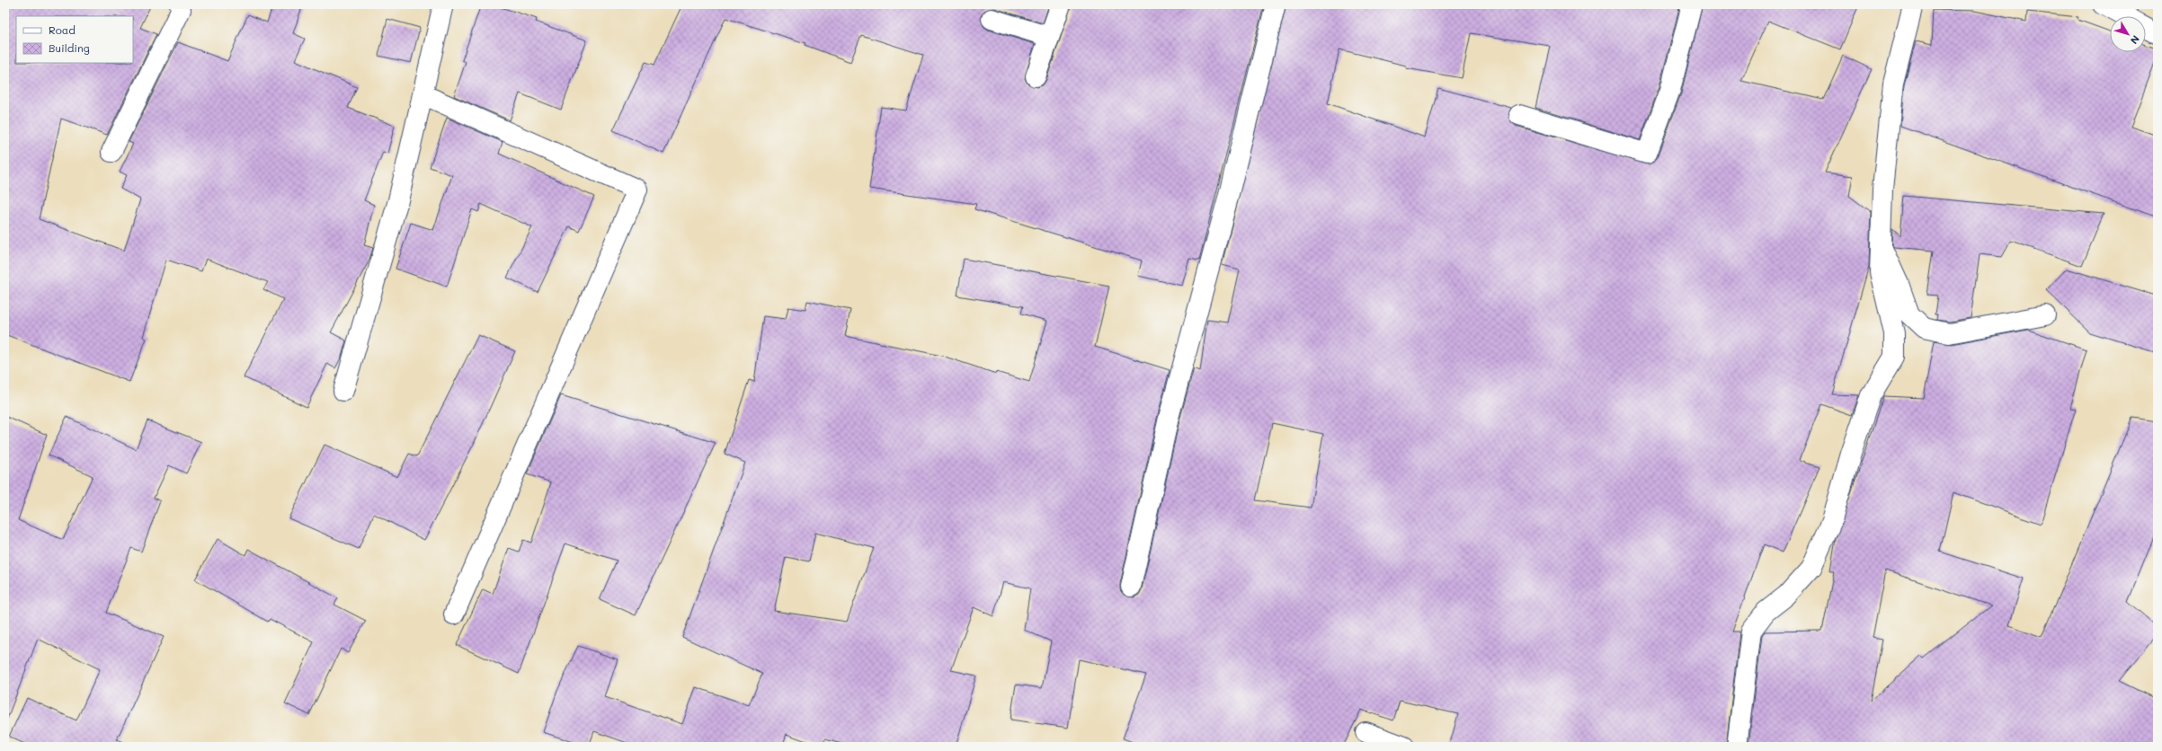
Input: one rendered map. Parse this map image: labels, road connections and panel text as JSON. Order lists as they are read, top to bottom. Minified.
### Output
{"legend":["Road","Building"],"north":"bottom right"}
